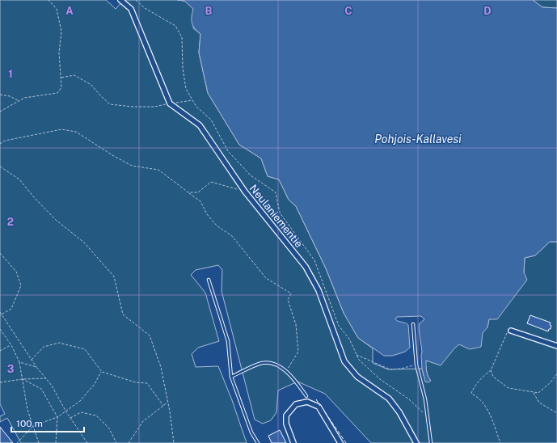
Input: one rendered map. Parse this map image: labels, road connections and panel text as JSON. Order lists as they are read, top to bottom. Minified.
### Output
{"streets":{"street":["Neulaniementie"]},"water":["Pohjois-Kallavesi"],"scale_bar":"100 m","grid":{"columns":["A","B","C","D"],"rows":["1","2","3"]}}
